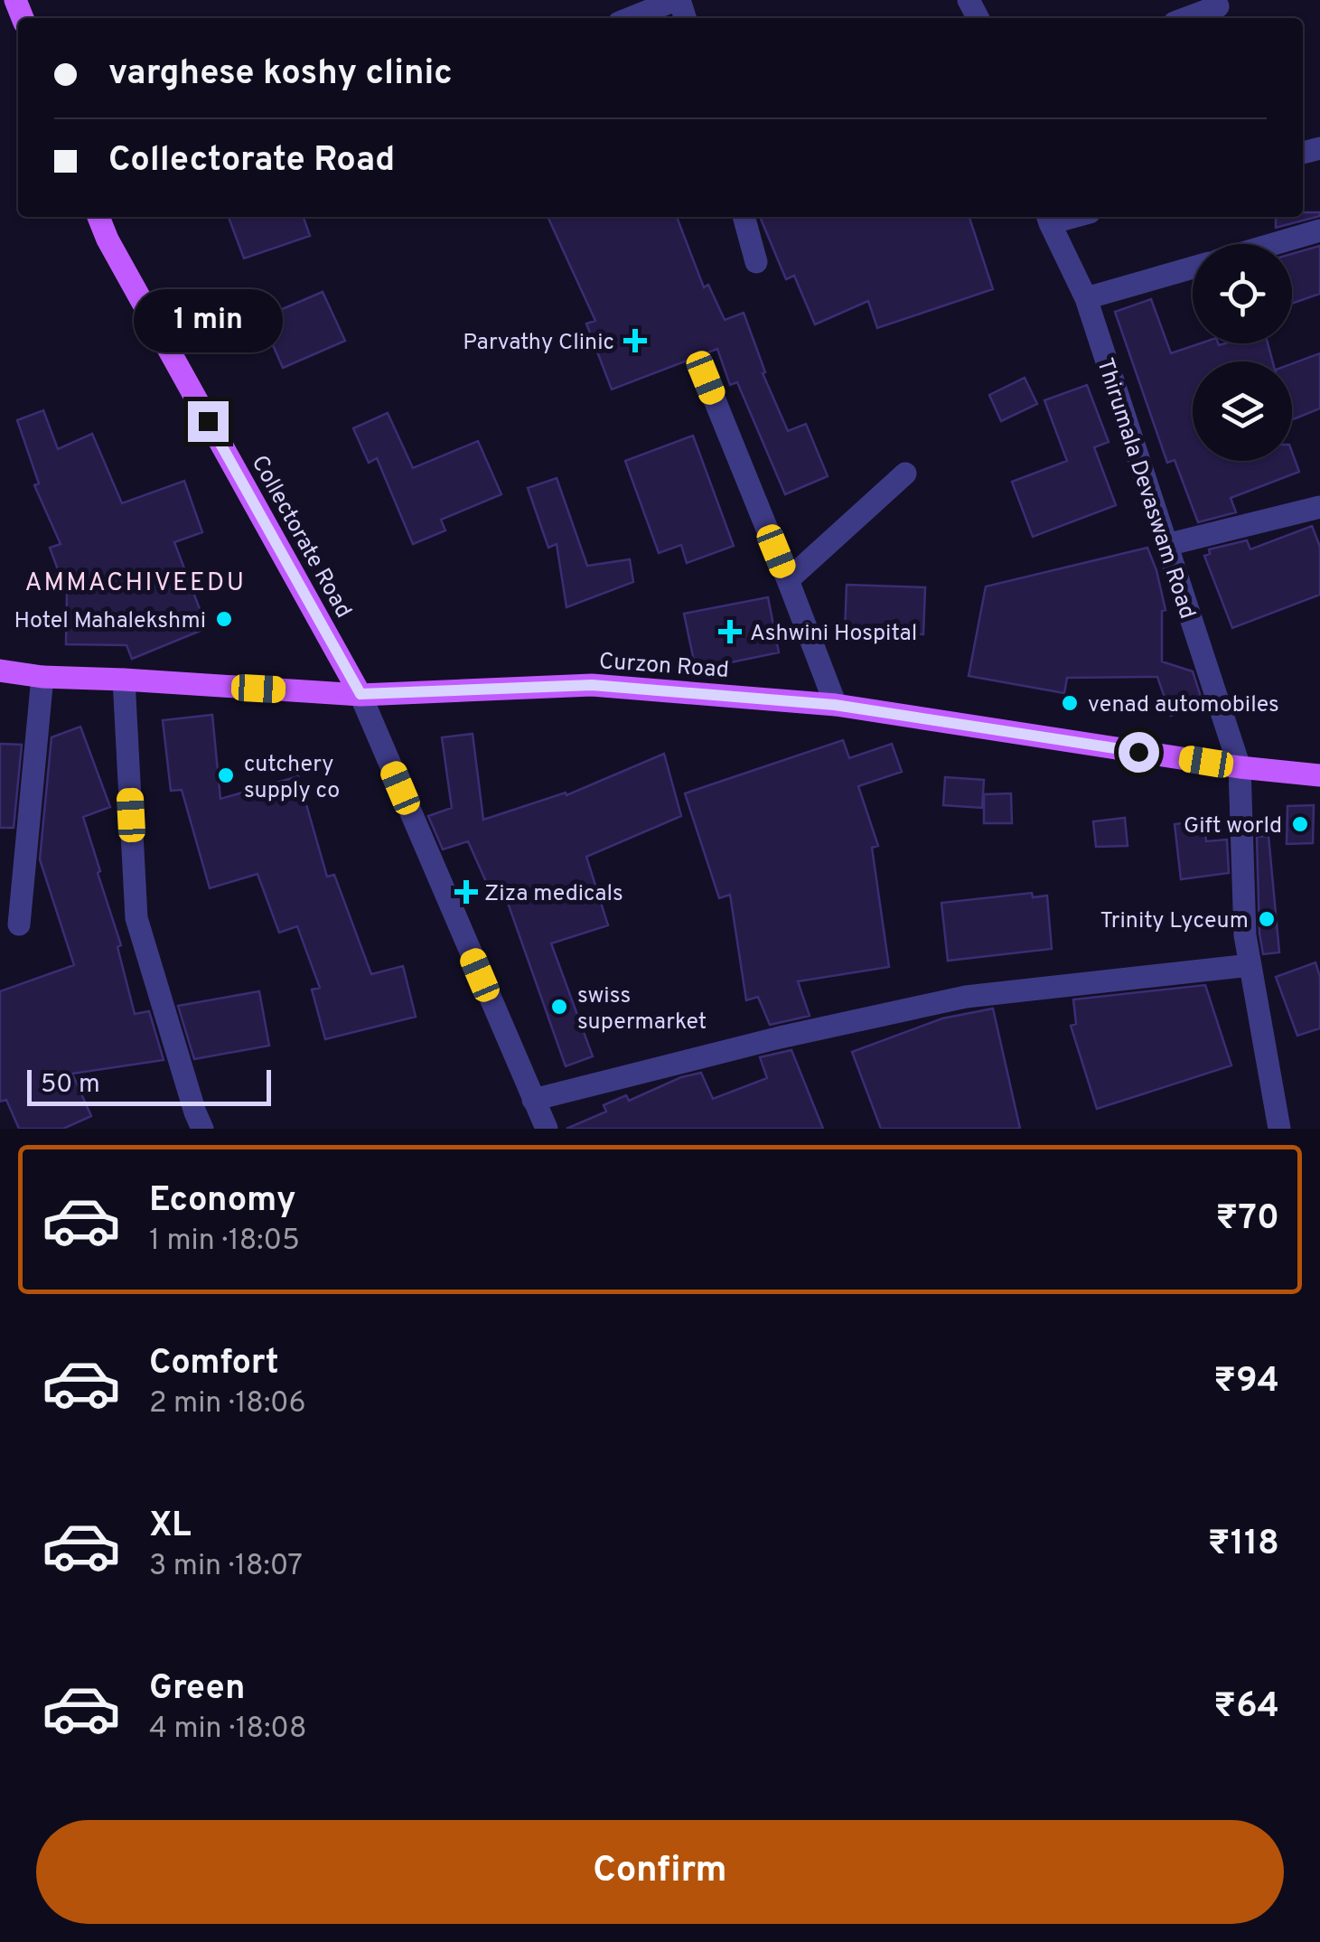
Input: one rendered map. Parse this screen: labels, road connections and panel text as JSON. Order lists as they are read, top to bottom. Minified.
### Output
{"streets":{"main road":["Collectorate Road","Curzon Road"],"street":["Thirumala Devaswam Road"]},"crossings":[["Thirumala Devaswam Road","Curzon Road"],["Collectorate Road","Curzon Road"]],"districts":["AMMACHIVEEDU"],"places":{"health":["Parvathy Clinic","Ashwini Hospital","Ziza medicals"],"other":["Hotel Mahalekshmi","venad automobiles","cutchery supply co","Gift world","Trinity Lyceum","swiss supermarket"]},"scale_bar":"50 m","page":{"banner":["varghese koshy clinic","Collectorate Road"],"bubble":"1 min","scale":"50 m","list":[{"name":"Economy","note":"1 min · 18:05","value":"₹70"},{"name":"Comfort","note":"2 min · 18:06","value":"₹94"},{"name":"XL","note":"3 min · 18:07","value":"₹118"},{"name":"Green","note":"4 min · 18:08","value":"₹64"}],"buttons":"Confirm"}}
